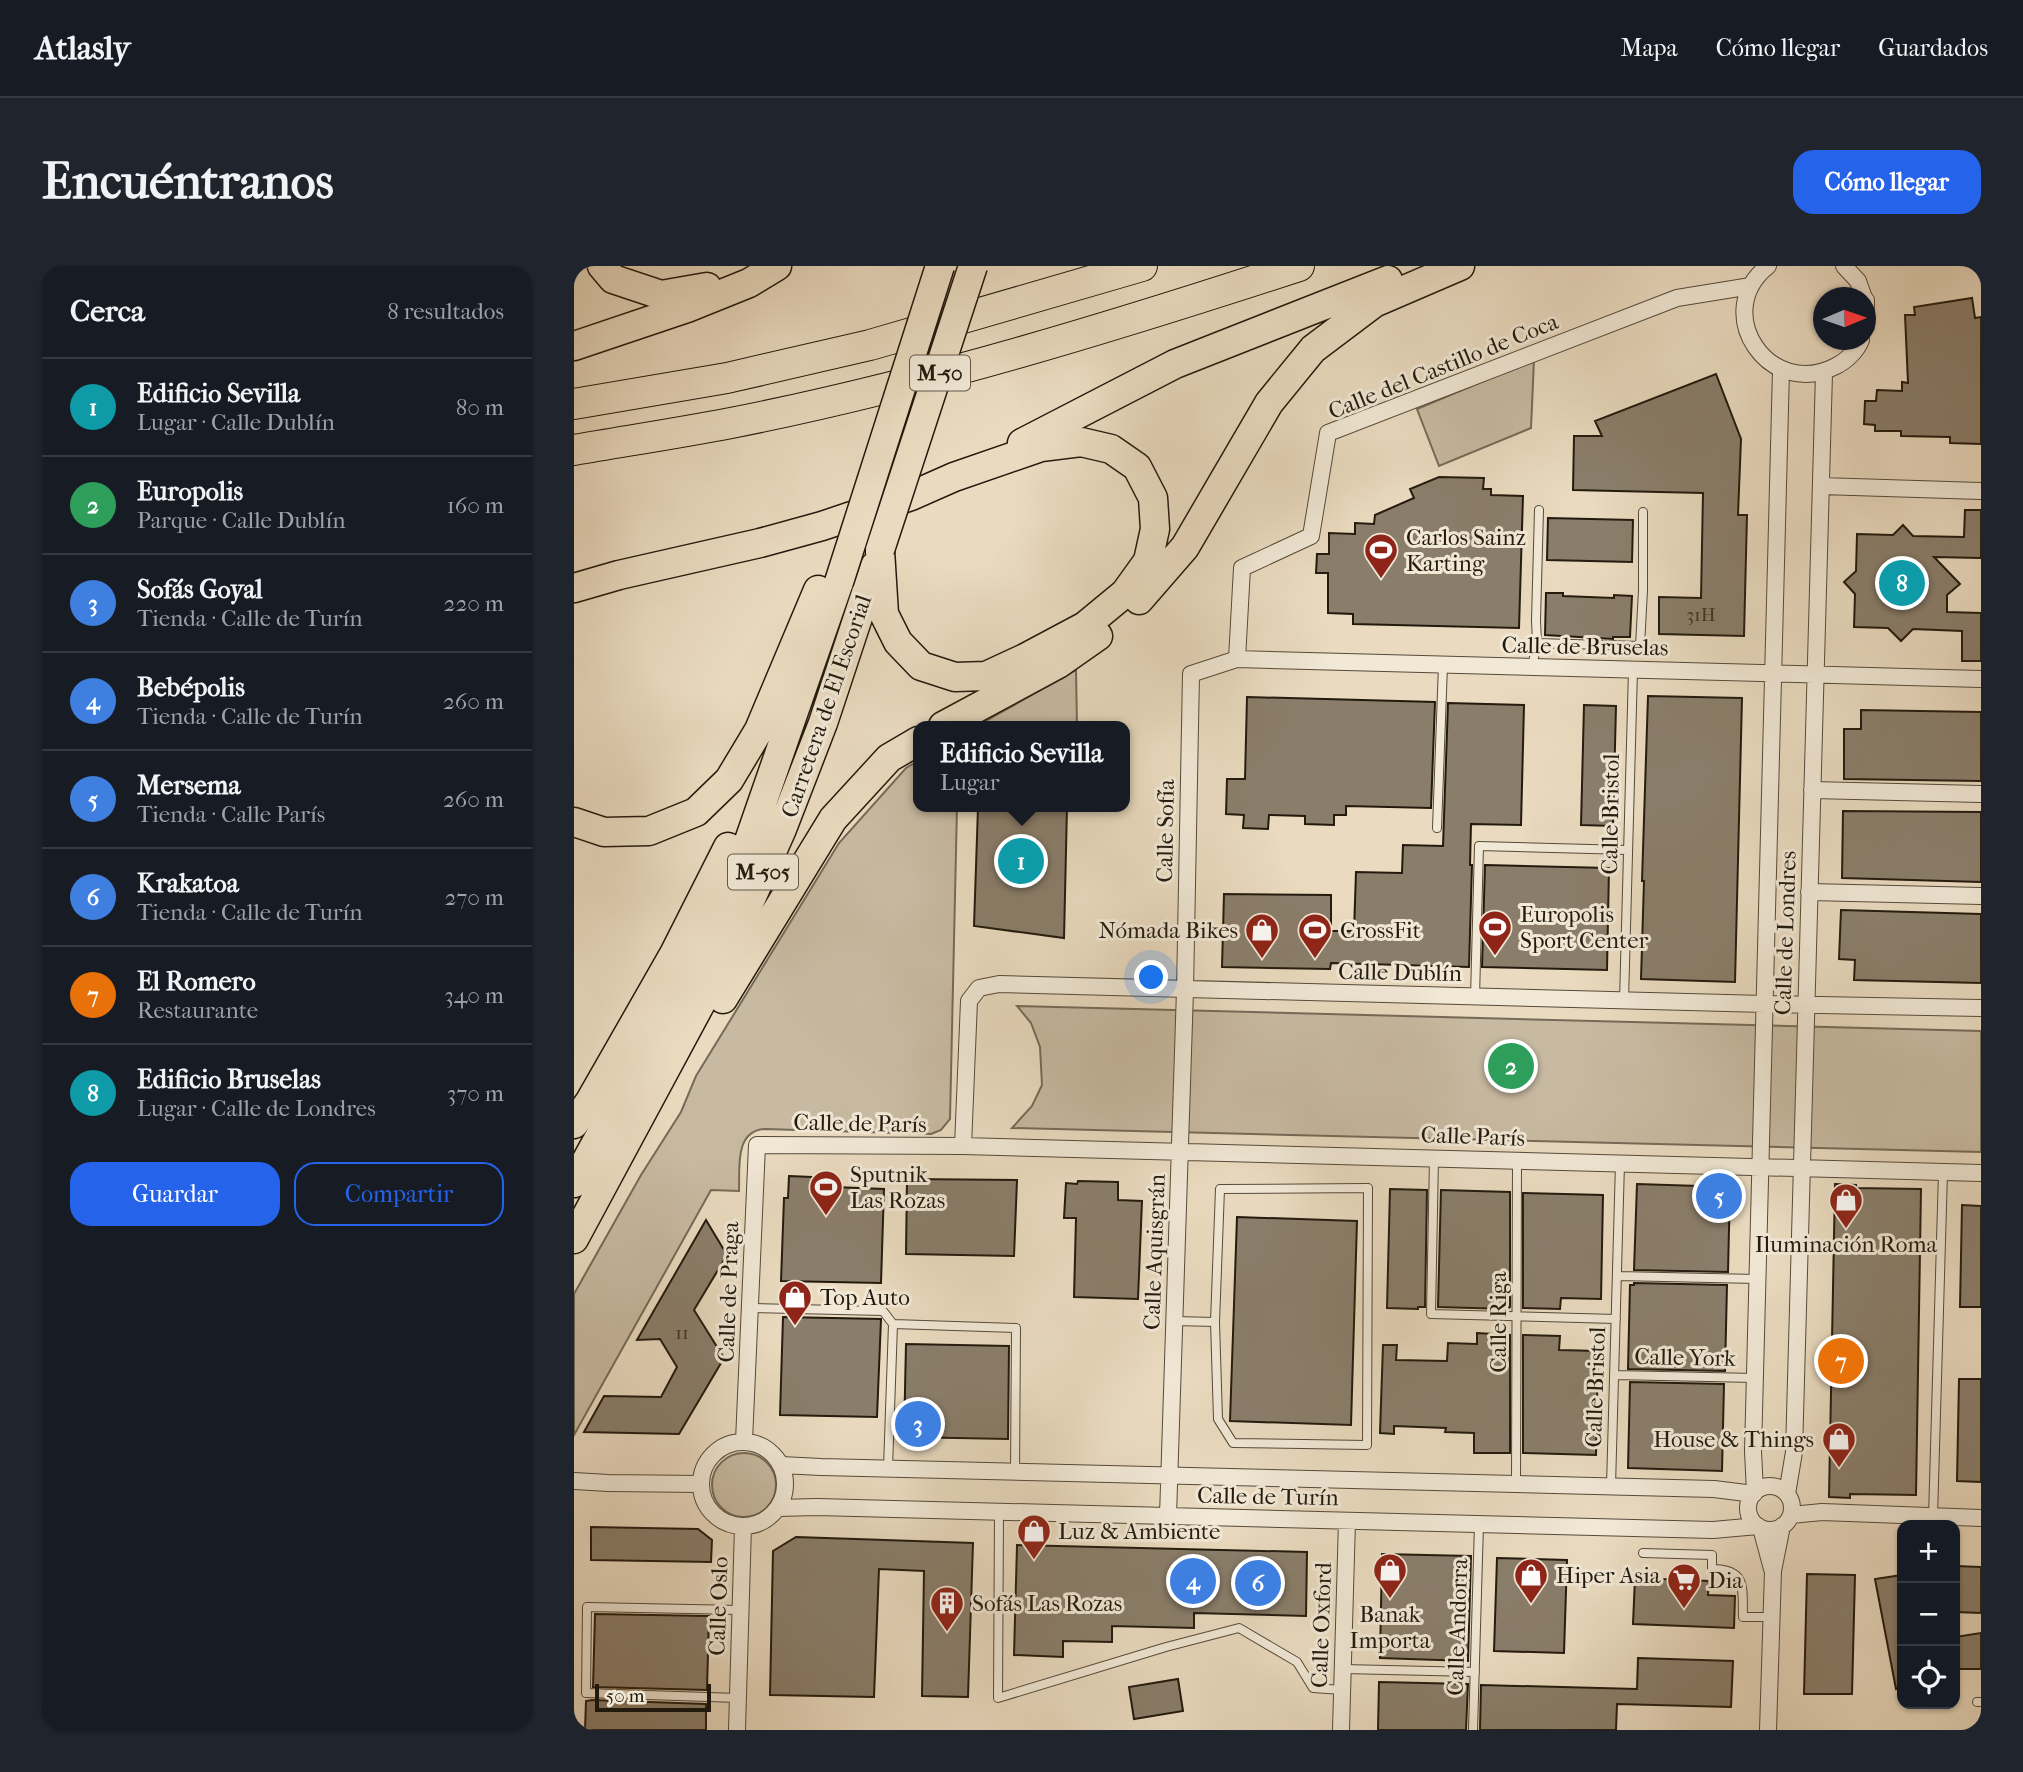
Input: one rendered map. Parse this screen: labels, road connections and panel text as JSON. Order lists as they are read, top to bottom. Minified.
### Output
{"streets":{"highway":["M-50","Carretera de El Escorial","M-505"],"street":["Calle del Castillo de Coca","Calle de Bruselas","Calle Sofía","Calle de Londres","Calle Dublín","Calle de París","Calle París","Calle Aquisgrán","Calle de Praga","Calle de Turín","Calle Oslo","Calle Oxford"],"lane":["Calle Bristol","Calle Riga","Calle York","Calle Andorra"]},"crossings":[["Calle del Castillo de Coca","Calle de Bruselas"],["Calle de Bruselas","Calle Bristol"],["Calle de Bruselas","Calle Sofía"],["Calle de Bruselas","Calle de Londres"],["Carretera de El Escorial","M-505"],["Calle Bristol","Calle Dublín"],["Calle Bristol","Calle París"],["Calle Bristol","Calle York"],["Calle Bristol","Calle de Turín"],["Calle Sofía","Calle Dublín"],["Calle Sofía","Calle Aquisgrán"],["Calle de Londres","Calle Dublín"],["Calle de Londres","Calle París"],["Calle de Londres","Calle York"],["Calle de Londres","Calle de Turín"],["Calle Dublín","Calle de París"],["Calle Dublín","Calle París"],["Calle Dublín","Calle Aquisgrán"],["Calle de París","Calle París"],["Calle de París","Calle de Praga"],["Calle París","Calle Aquisgrán"],["Calle París","Calle Riga"],["Calle Aquisgrán","Calle de Turín"],["Calle de Praga","Calle de Turín"],["Calle de Praga","Calle Oslo"],["Calle Riga","Calle de Turín"],["Calle de Turín","Calle Oslo"],["Calle de Turín","Calle Oxford"],["Calle de Turín","Calle Andorra"]],"places":{"sports":["Carlos Sainz Karting","Europolis Sport Center","CrossFit","Sputnik Las Rozas"],"shop":["Nómada Bikes","Iluminación Roma","Top Auto","House & Things","Luz & Ambiente","Banak Importa","Hiper Asia"],"supermarket":["Dia"],"building":["Sofás Las Rozas"]},"house_numbers":["31H","11"],"scale_bar":"50 m","north":"right","page":{"header":"Atlasly","nav":["Mapa","Cómo llegar","Guardados"],"buttons":["Cómo llegar",["Guardar","Compartir"]],"title":"Encuéntranos","heading":["Cerca","8 resultados"],"list":[{"mark":"1","name":"Edificio Sevilla","note":"Lugar · Calle Dublín","value":"80 m"},{"mark":"2","name":"Europolis","note":"Parque · Calle Dublín","value":"160 m"},{"mark":"3","name":"Sofás Goyal","note":"Tienda · Calle de Turín","value":"220 m"},{"mark":"4","name":"Bebépolis","note":"Tienda · Calle de Turín","value":"260 m"},{"mark":"5","name":"Mersema","note":"Tienda · Calle París","value":"260 m"},{"mark":"6","name":"Krakatoa","note":"Tienda · Calle de Turín","value":"270 m"},{"mark":"7","name":"El Romero","note":"Restaurante","value":"340 m"},{"mark":"8","name":"Edificio Bruselas","note":"Lugar · Calle de Londres","value":"370 m"}],"pins":["8","1","2","5","7","3","4","6"],"popup":["Edificio Sevilla","Lugar"],"map_buttons":["+","−"],"scale":"50 m"}}
